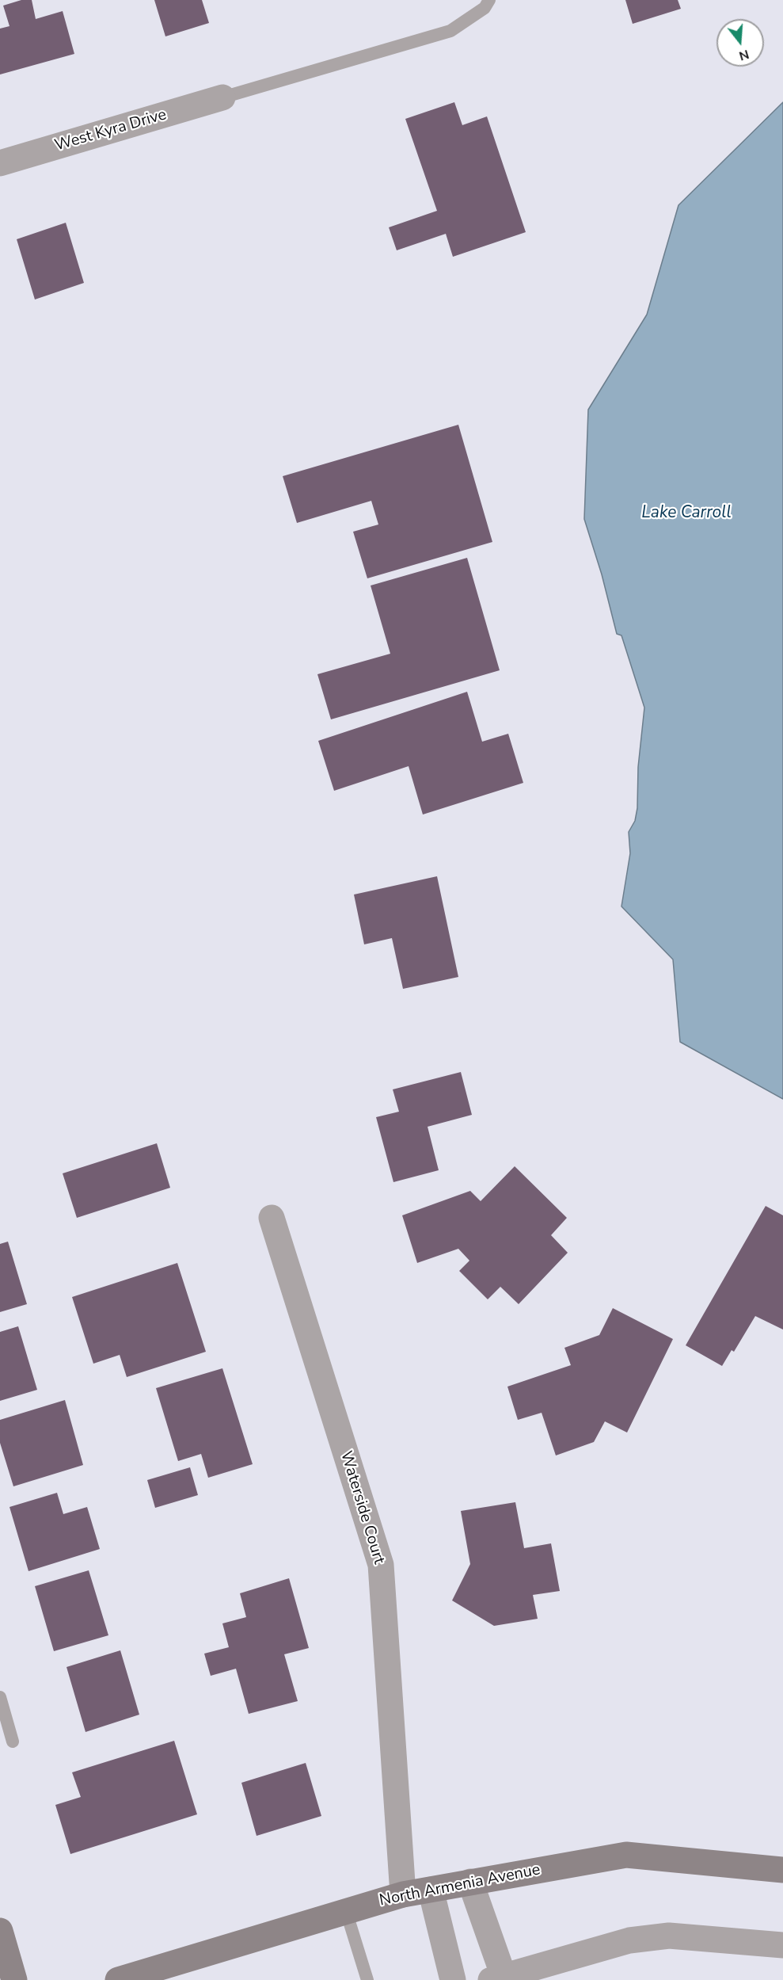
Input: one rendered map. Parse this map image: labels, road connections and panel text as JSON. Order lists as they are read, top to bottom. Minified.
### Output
{"streets":{"main road":["North Armenia Avenue"],"street":["West Kyra Drive","Waterside Court"]},"crossings":[["Waterside Court","North Armenia Avenue"]],"water":["Lake Carroll"],"north":"bottom"}
